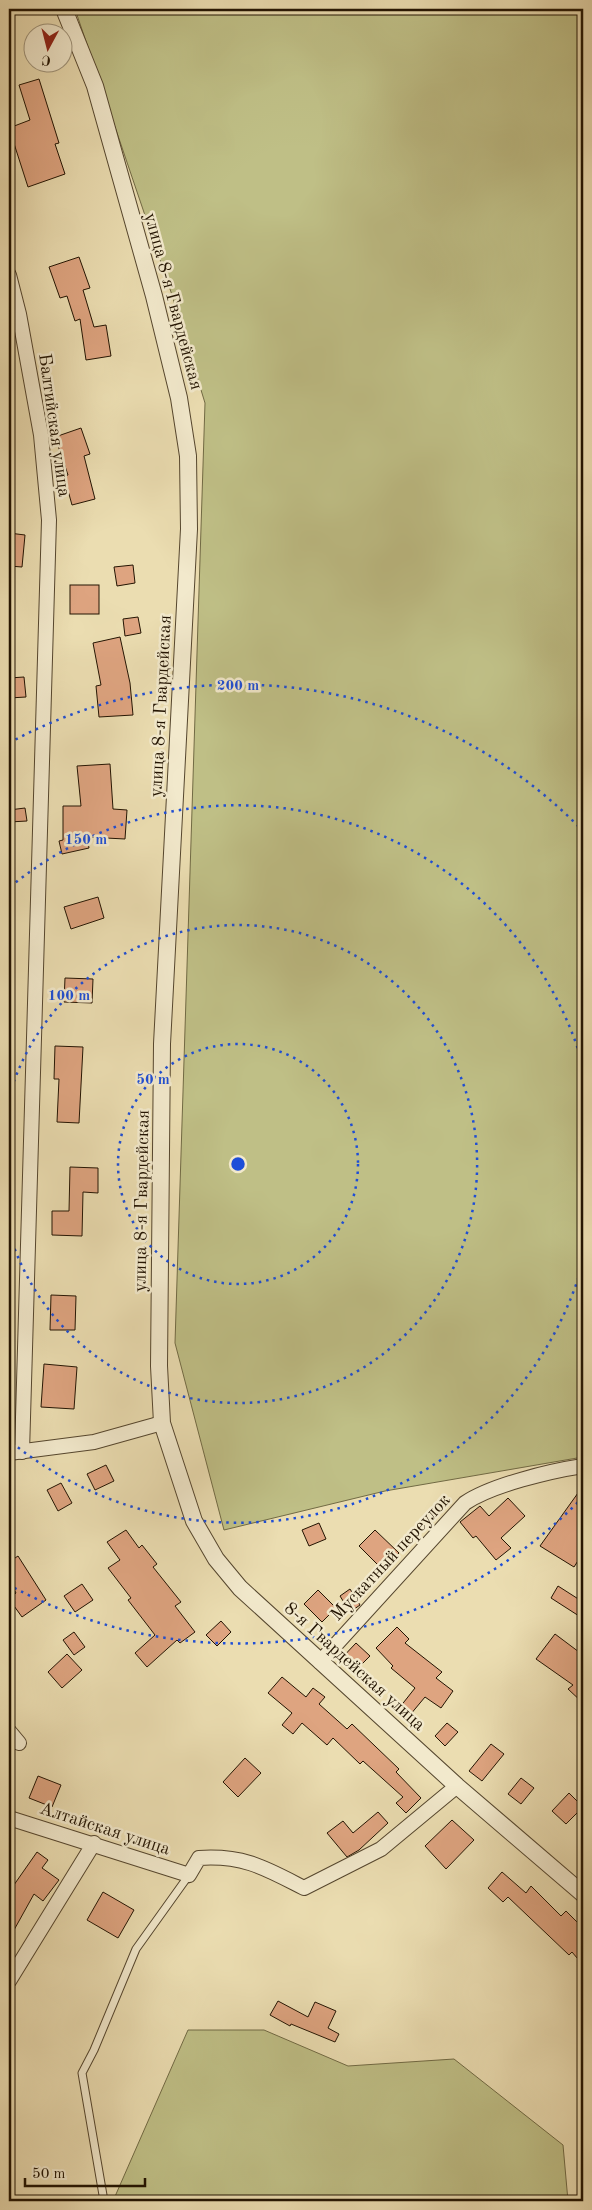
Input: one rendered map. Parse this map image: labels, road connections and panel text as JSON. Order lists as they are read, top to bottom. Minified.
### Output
{"streets":{"street":["улица 8-я Гвардейская","Балтийская улица","Мускатный переулок","8-я Гвардейская улица","Алтайская улица"]},"crossings":[["улица 8-я Гвардейская","8-я Гвардейская улица"],["Мускатный переулок","8-я Гвардейская улица"]],"scale_bar":"50 m","north":"bottom","rings":["200 m","150 m","100 m","50 m"]}
